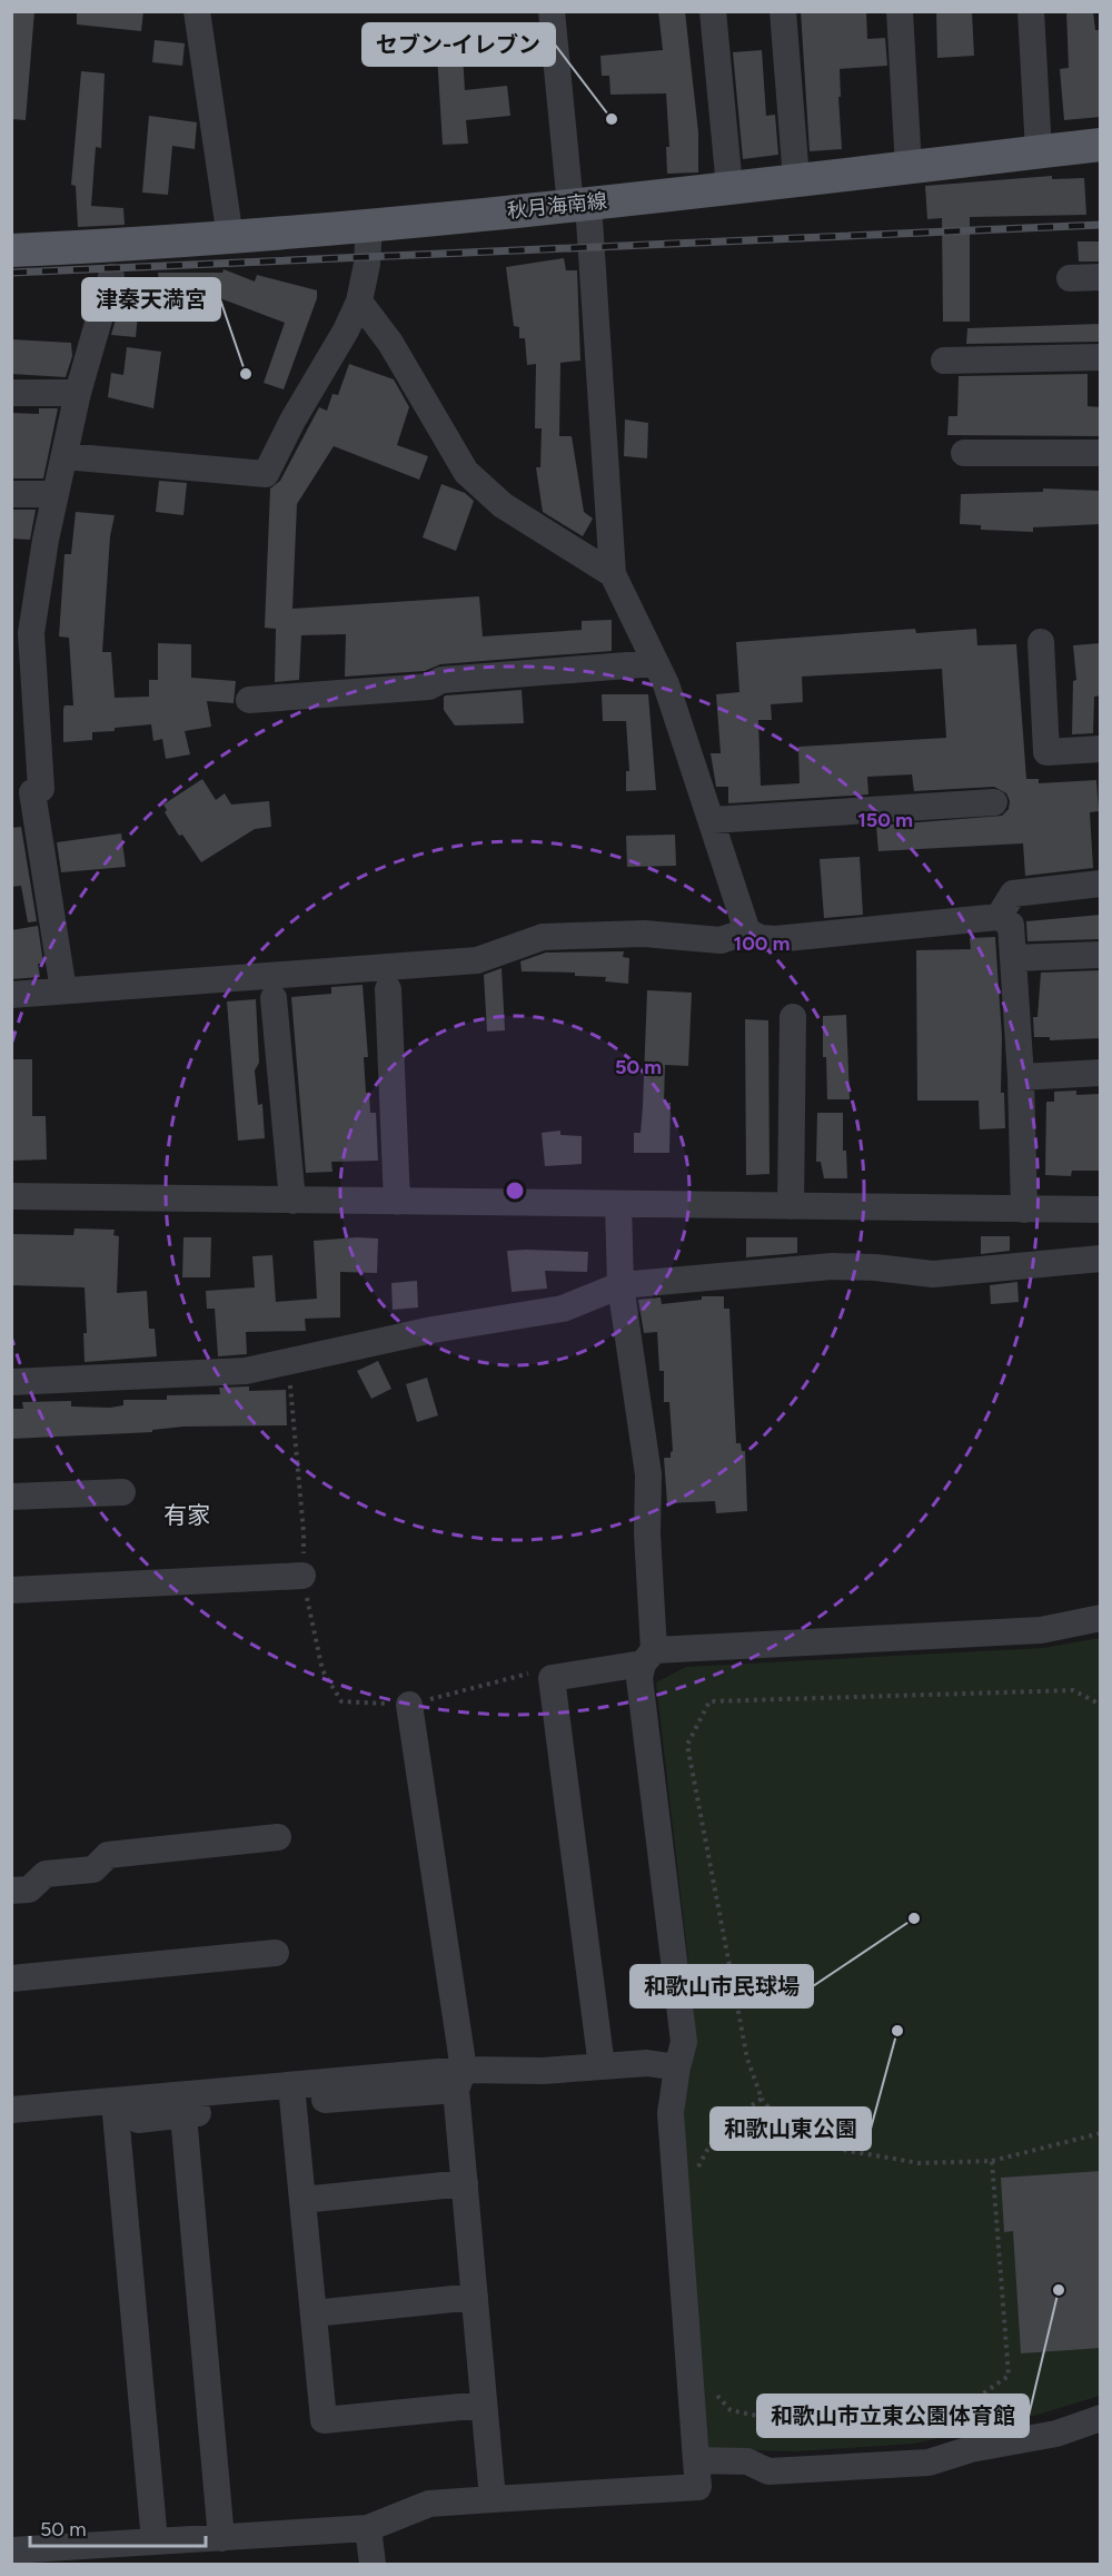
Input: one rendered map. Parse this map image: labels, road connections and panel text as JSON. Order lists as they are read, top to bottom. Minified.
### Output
{"streets":{"main road":["秋月海南線"]},"districts":["有家"],"places":["セブン-イレブン","津秦天満宮","和歌山市民球場","和歌山東公園","和歌山市立東公園体育館"],"scale_bar":"50 m","rings":["150 m","100 m","50 m"]}
